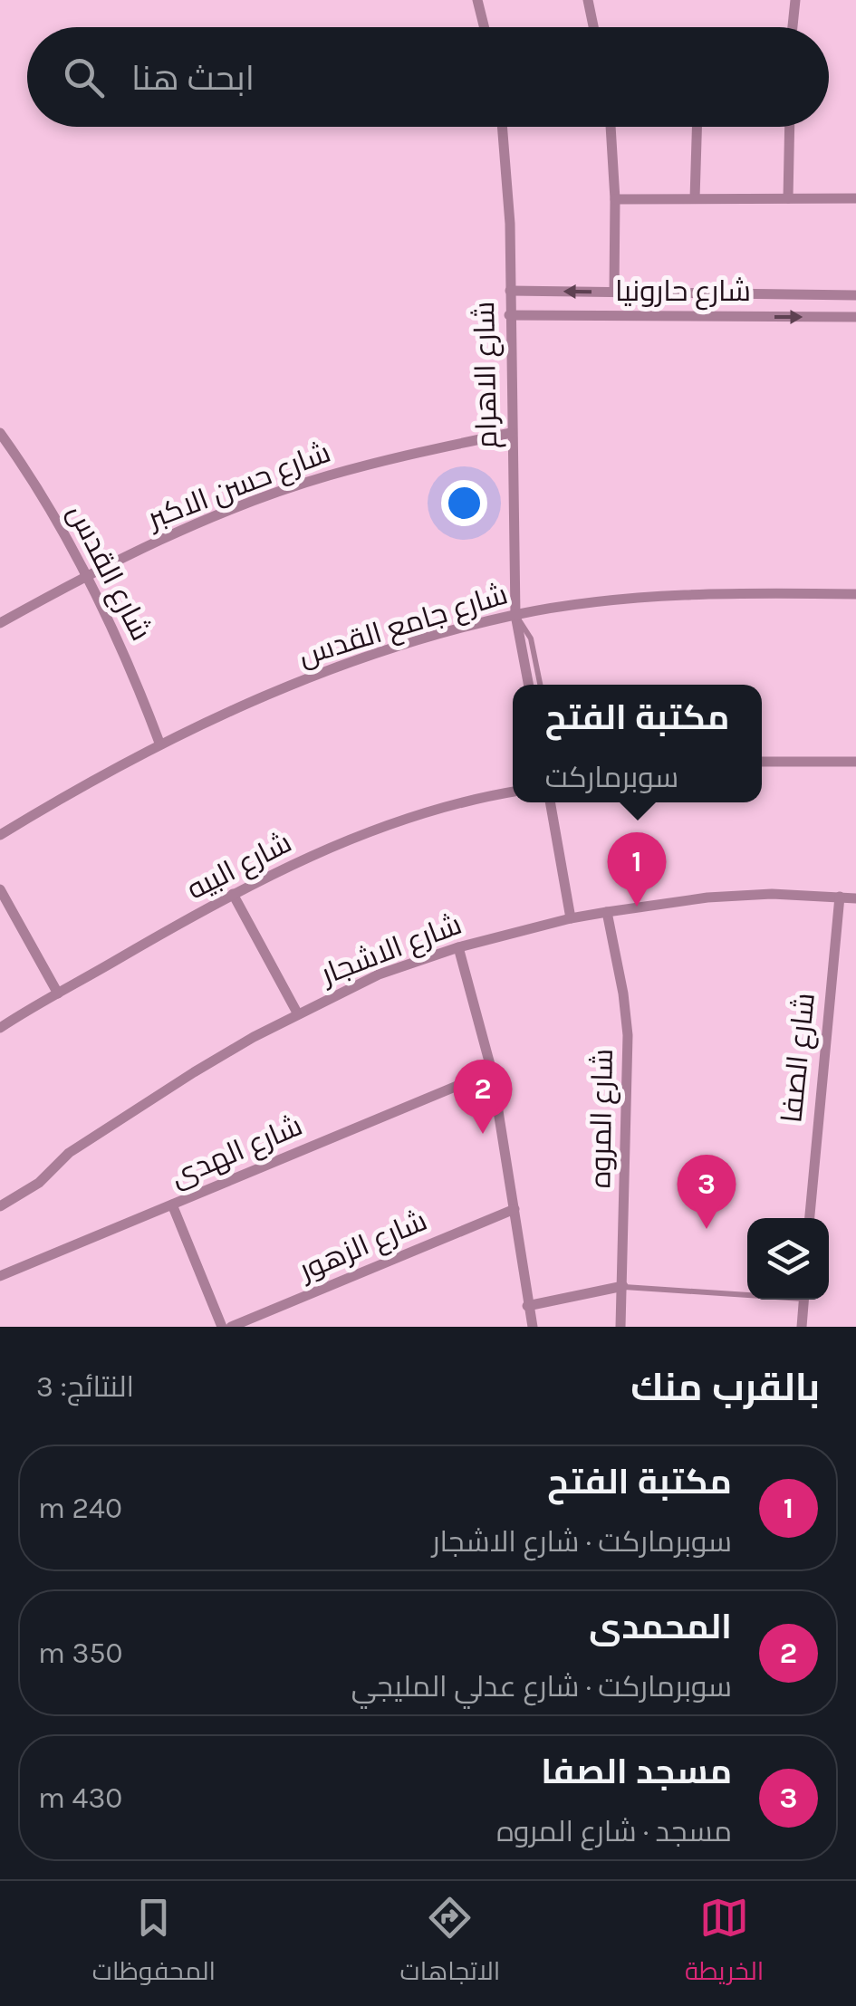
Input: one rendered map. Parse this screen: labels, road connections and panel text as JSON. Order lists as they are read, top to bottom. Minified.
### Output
{"streets":{"street":["شارع حارونيا","شارع الاهرام","شارع حسن الاكبر","شارع القدس","شارع جامع القدس","شارع البيه","شارع الاشجار","شارع الصفا","شارع المروه","شارع الهدى","شارع الزهور"]},"crossings":[["شارع حارونيا","شارع الاهرام"],["شارع الاهرام","شارع حسن الاكبر"],["شارع الاهرام","شارع جامع القدس"],["شارع حسن الاكبر","شارع القدس"],["شارع القدس","شارع جامع القدس"],["شارع الاشجار","شارع الصفا"],["شارع الاشجار","شارع المروه"]],"page":{"search":"ابحث هنا","popup":["مكتبة الفتح","سوبرماركت"],"pins":["1","2","3"],"heading":["بالقرب منك","النتائج: 3"],"list":[{"mark":"1","name":"مكتبة الفتح","note":"سوبرماركت · شارع الاشجار","value":"240 m"},{"mark":"2","name":"المحمدى","note":"سوبرماركت · شارع عدلي المليجي","value":"350 m"},{"mark":"3","name":"مسجد الصفا","note":"مسجد · شارع المروه","value":"430 m"}],"nav":["الخريطة","الاتجاهات","المحفوظات"]}}
